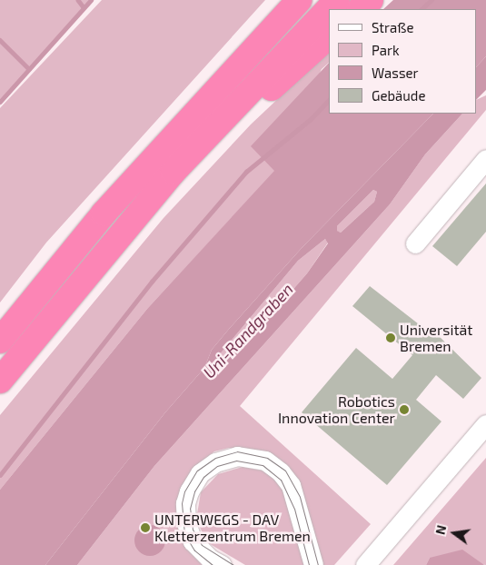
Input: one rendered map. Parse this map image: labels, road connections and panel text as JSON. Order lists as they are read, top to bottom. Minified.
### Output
{"water":["Uni-Randgraben"],"places":["Universität Bremen","Robotics Innovation Center","UNTERWEGS - DAV Kletterzentrum Bremen"],"legend":["Straße","Park","Wasser","Gebäude"],"north":"left"}
